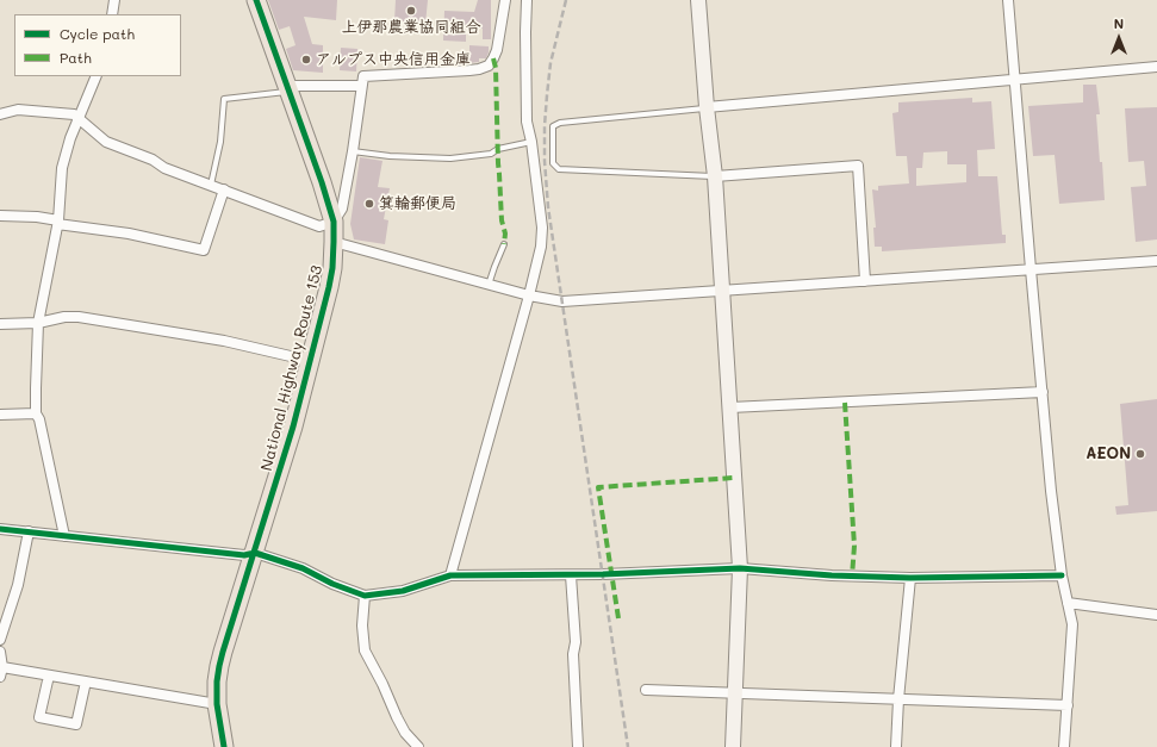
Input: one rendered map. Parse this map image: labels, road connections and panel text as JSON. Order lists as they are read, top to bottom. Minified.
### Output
{"streets":{"highway":["National Highway Route 153"]},"places":["上伊那農業協同組合","アルプス中央信用金庫","箕輪郵便局","AEON"],"legend":["Cycle path","Path"],"north":"top"}
